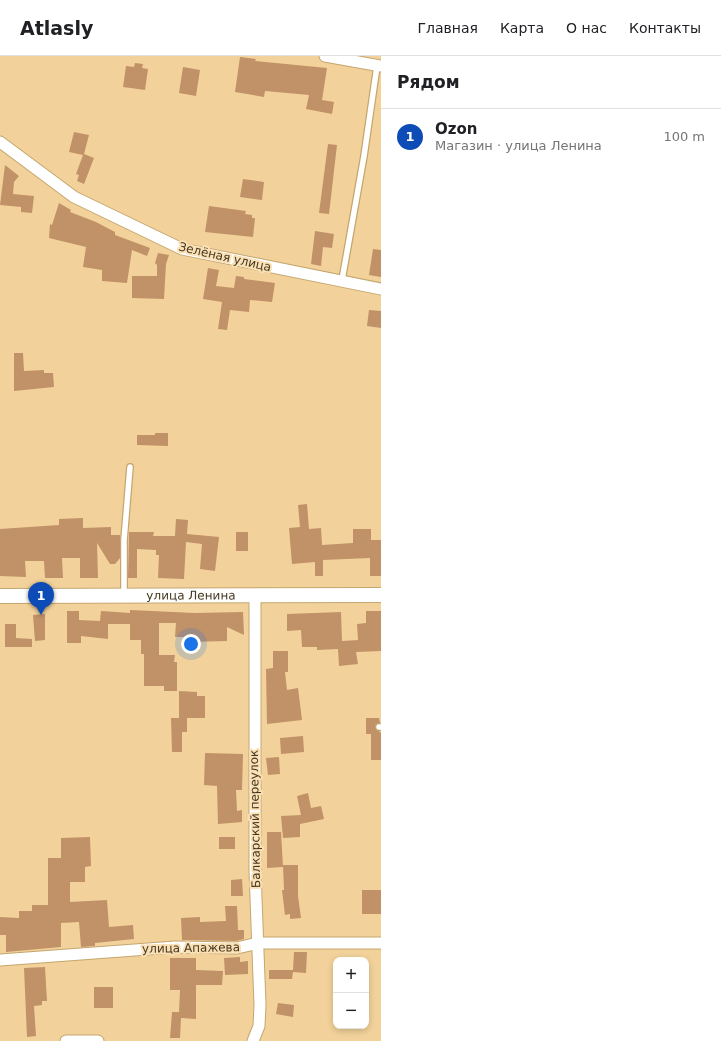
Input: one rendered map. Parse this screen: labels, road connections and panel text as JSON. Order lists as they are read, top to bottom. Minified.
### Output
{"streets":{"street":["Зелёная улица","улица Ленина","Балкарский переулок","улица Апажева"]},"crossings":[["улица Ленина","Балкарский переулок"],["Балкарский переулок","улица Апажева"]],"page":{"header":"Atlasly","nav":["Главная","Карта","О нас","Контакты"],"heading":"Рядом","list":[{"mark":"1","name":"Ozon","note":"Магазин · улица Ленина","value":"100 m"}],"pins":"1","map_buttons":["+","−"]}}
